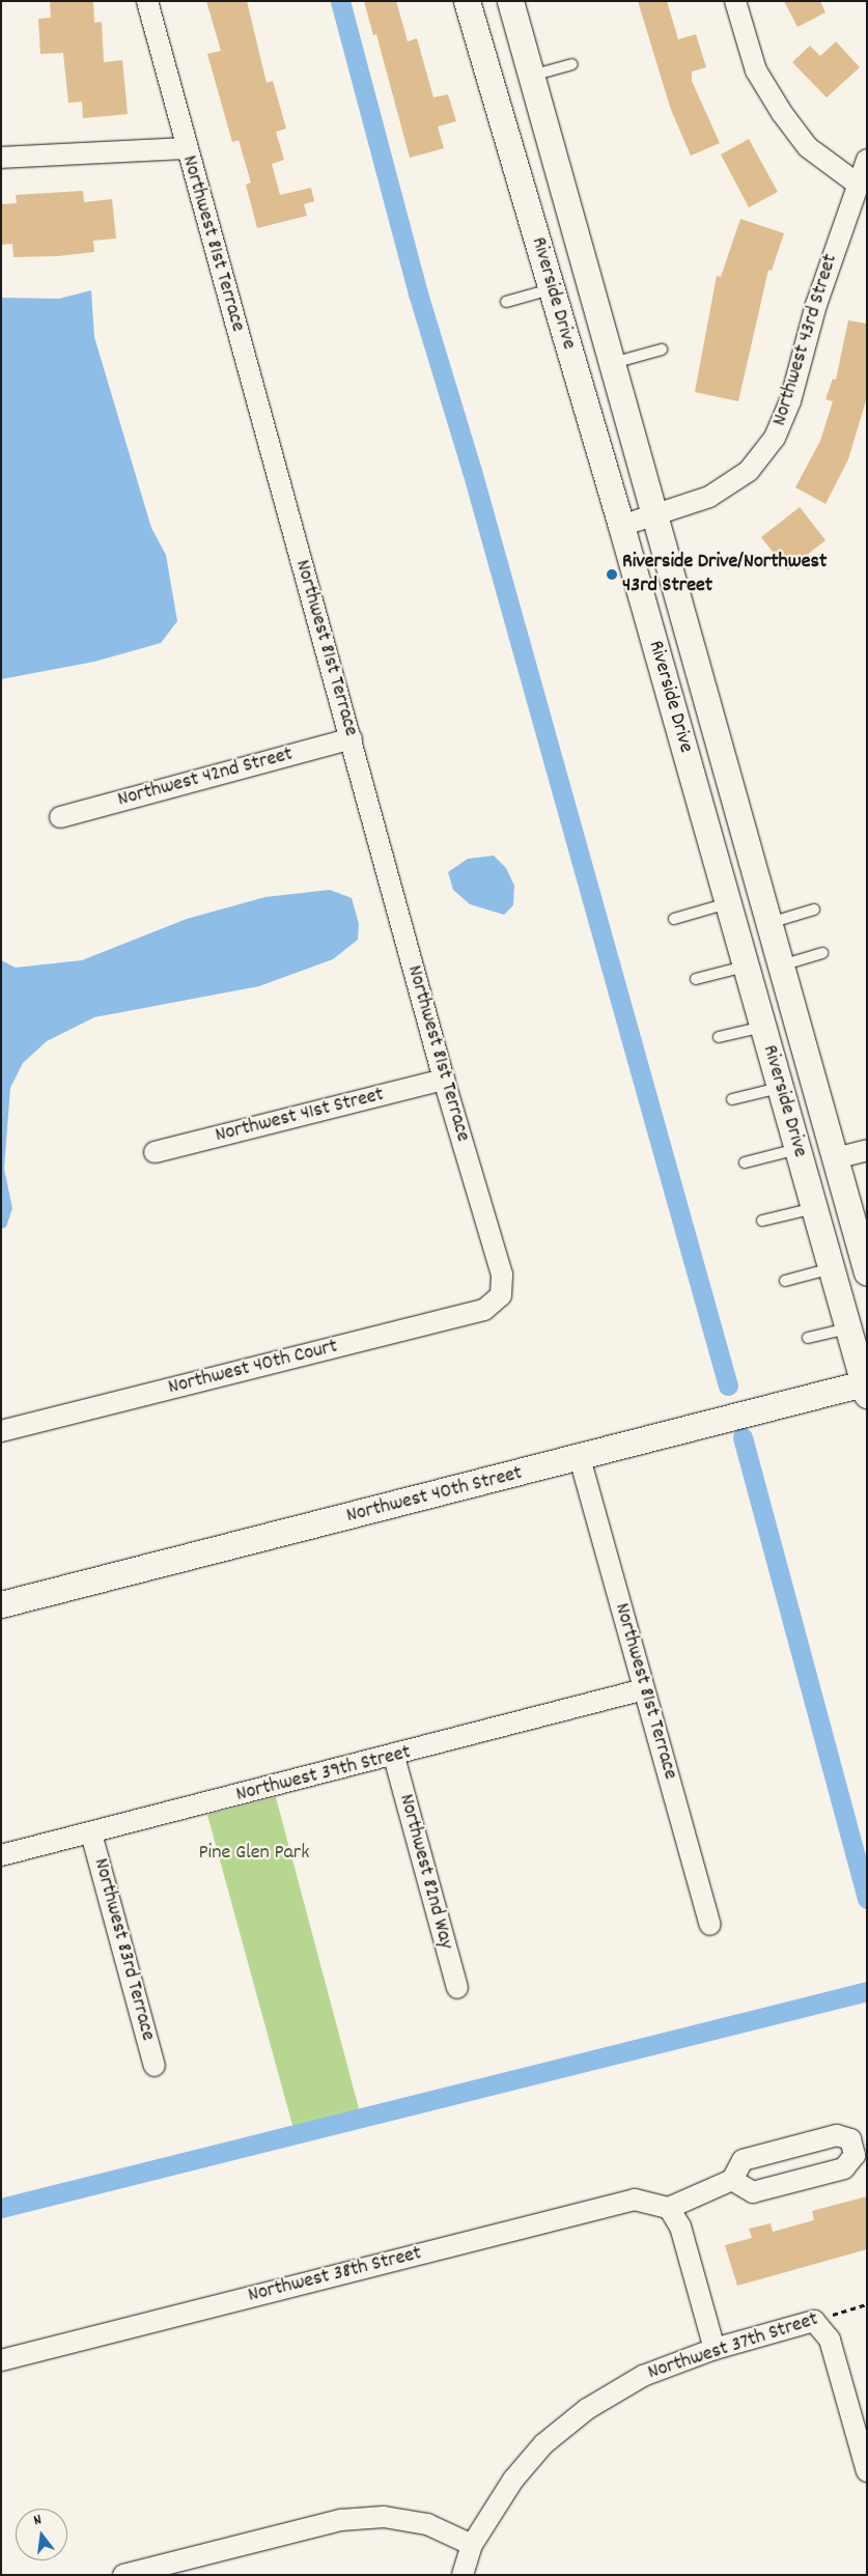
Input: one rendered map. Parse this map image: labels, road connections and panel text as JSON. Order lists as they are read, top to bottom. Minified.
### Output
{"streets":{"street":["Northwest 81st Terrace","Riverside Drive","Northwest 43rd Street","Northwest 42nd Street","Northwest 41st Street","Northwest 40th Court","Northwest 40th Street","Northwest 39th Street","Northwest 82nd Way","Northwest 83rd Terrace","Northwest 38th Street","Northwest 37th Street"]},"crossings":[["Northwest 81st Terrace","Northwest 42nd Street"],["Northwest 81st Terrace","Northwest 41st Street"],["Northwest 81st Terrace","Northwest 40th Court"],["Northwest 81st Terrace","Northwest 40th Street"],["Northwest 81st Terrace","Northwest 39th Street"],["Riverside Drive","Northwest 43rd Street"],["Riverside Drive","Northwest 40th Street"],["Northwest 39th Street","Northwest 82nd Way"],["Northwest 39th Street","Northwest 83rd Terrace"]],"parks":["Pine Glen Park"],"places":["Riverside Drive/Northwest 43rd Street"],"north":"top"}
